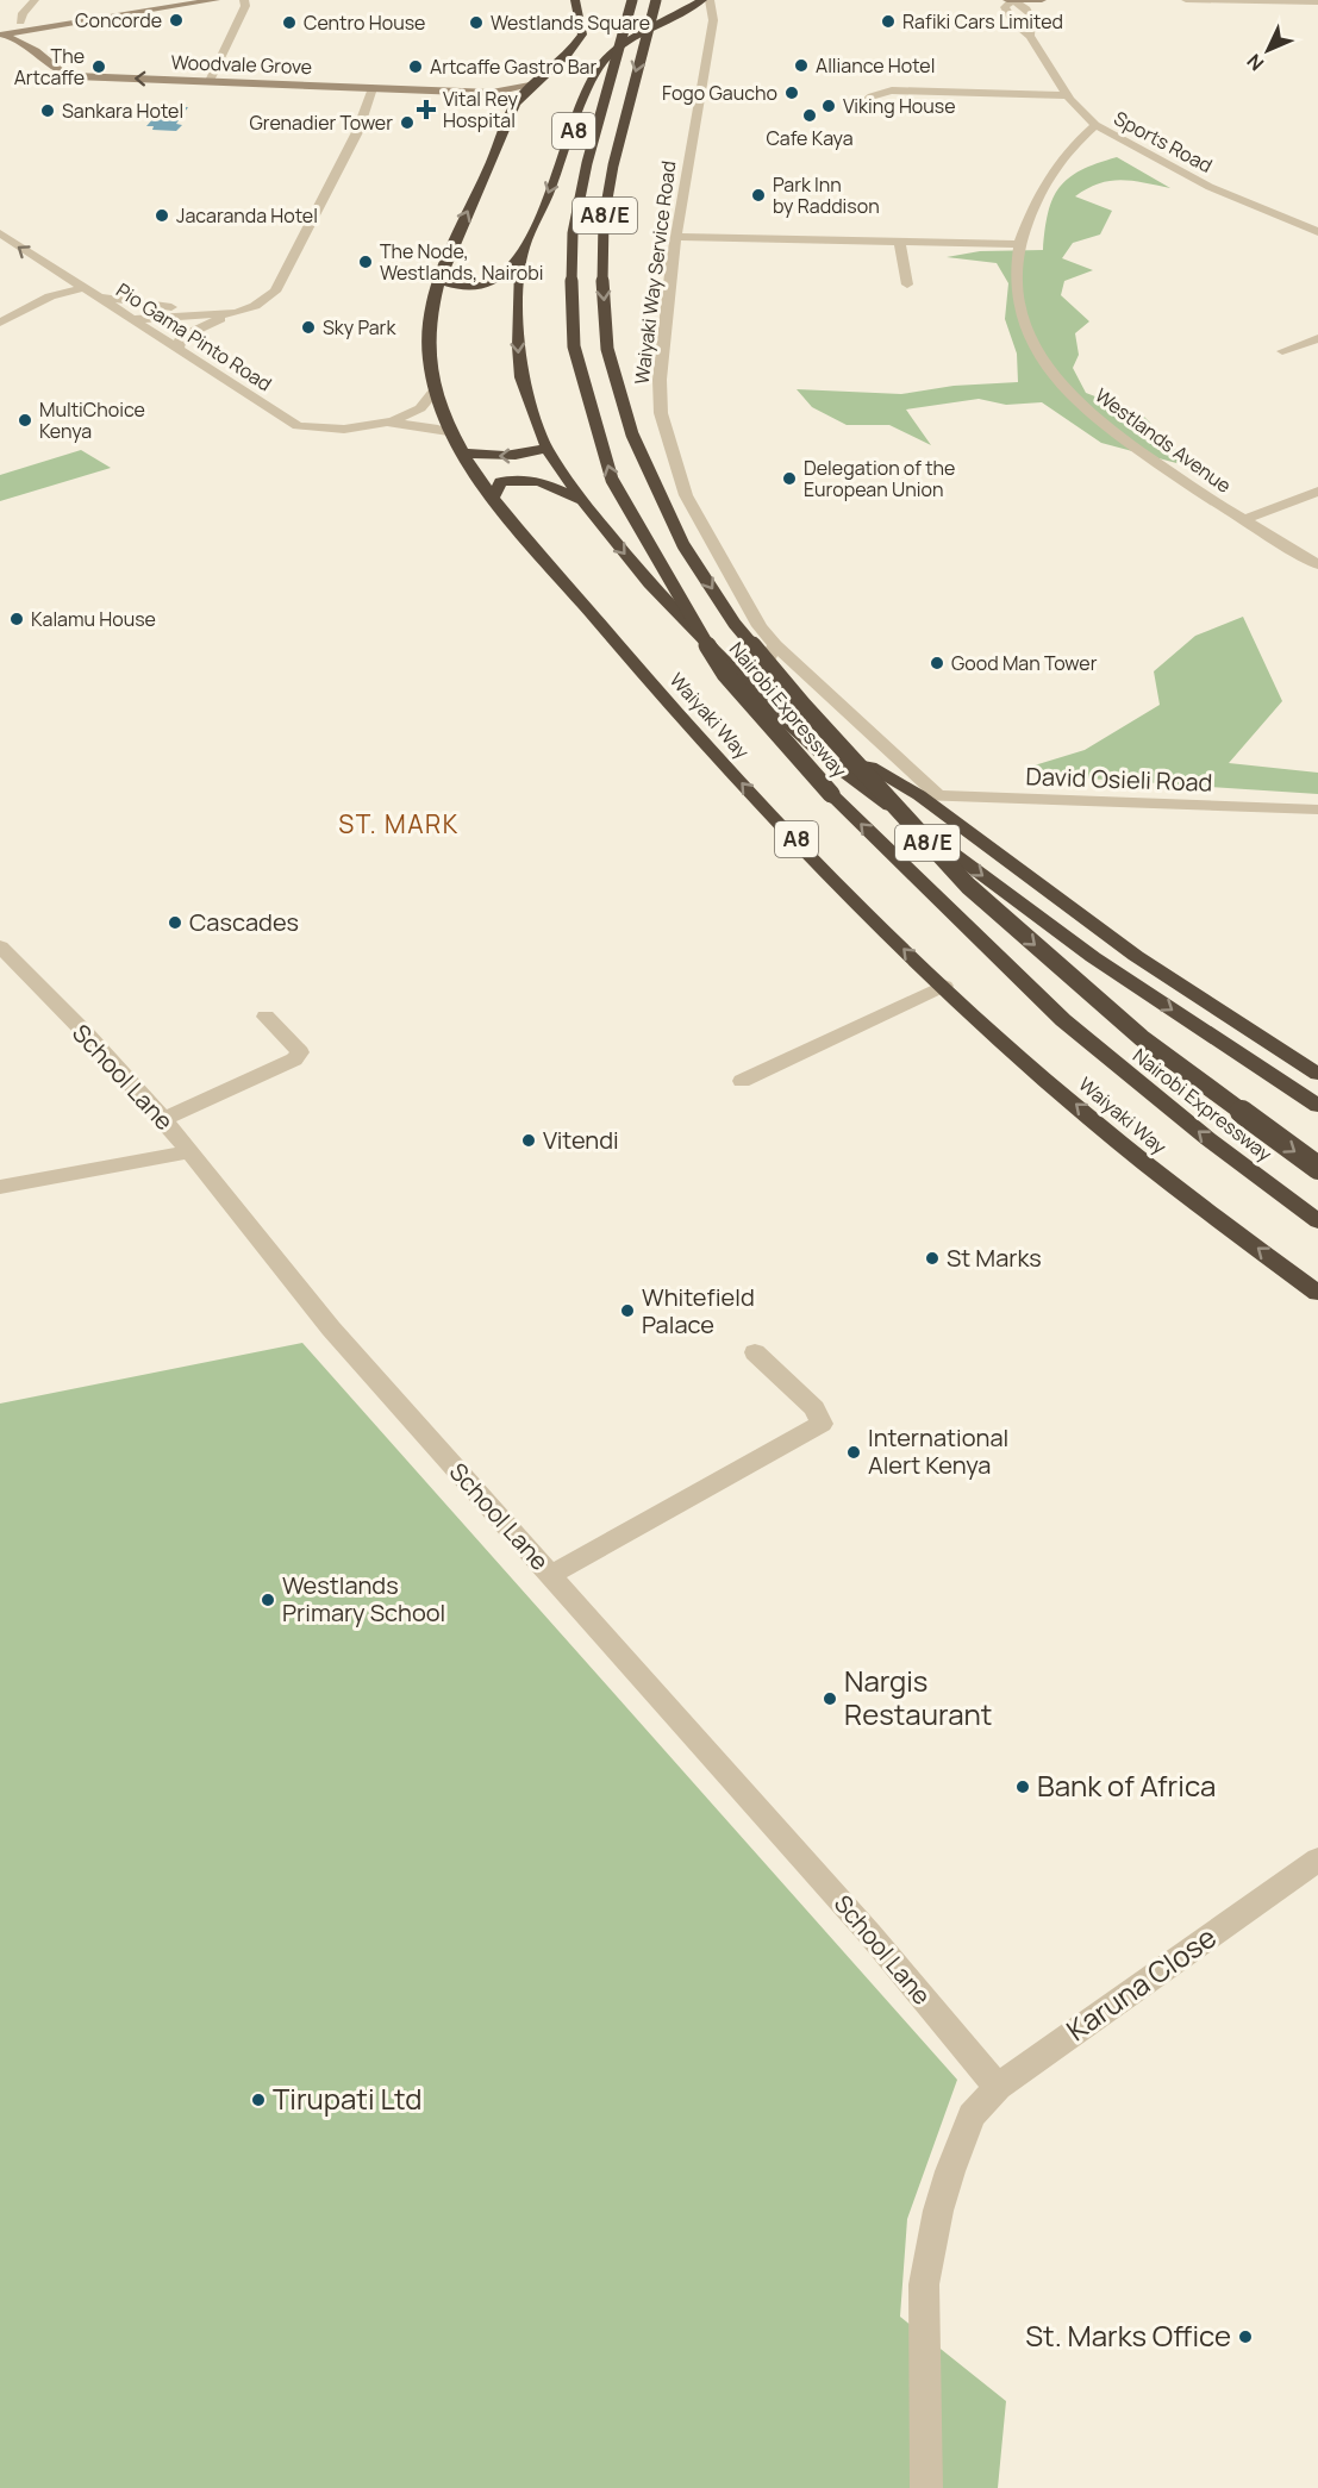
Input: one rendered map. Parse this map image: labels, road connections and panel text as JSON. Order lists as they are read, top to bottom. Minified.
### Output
{"streets":{"highway":["A8","A8/E","Nairobi Expressway","Waiyaki Way"],"street":["Woodvale Grove","Sports Road","Waiyaki Way Service Road","Pio Gama Pinto Road","Westlands Avenue","David Osieli Road","School Lane","Karuna Close"]},"crossings":[["Woodvale Grove","Waiyaki Way"],["Sports Road","Westlands Avenue"],["Waiyaki Way Service Road","David Osieli Road"],["Pio Gama Pinto Road","Waiyaki Way"],["School Lane","Karuna Close"]],"districts":["ST. MARK"],"places":{"other":["Concorde","Rafiki Cars Limited","Centro House","Westlands Square","Alliance Hotel","The Artcaffe","Artcaffe Gastro Bar","Fogo Gaucho","Viking House","Sankara Hotel","Cafe Kaya","Grenadier Tower","Park Inn by Raddison","Jacaranda Hotel","The Node, Westlands, Nairobi","Sky Park","MultiChoice Kenya","Delegation of the European Union","Kalamu House","Good Man Tower","Cascades","Vitendi","St Marks","Whitefield Palace","International Alert Kenya","Westlands Primary School","Nargis Restaurant","Bank of Africa","Tirupati Ltd","St. Marks Office"],"health":["Vital Rey Hospital"]},"north":"bottom left"}
